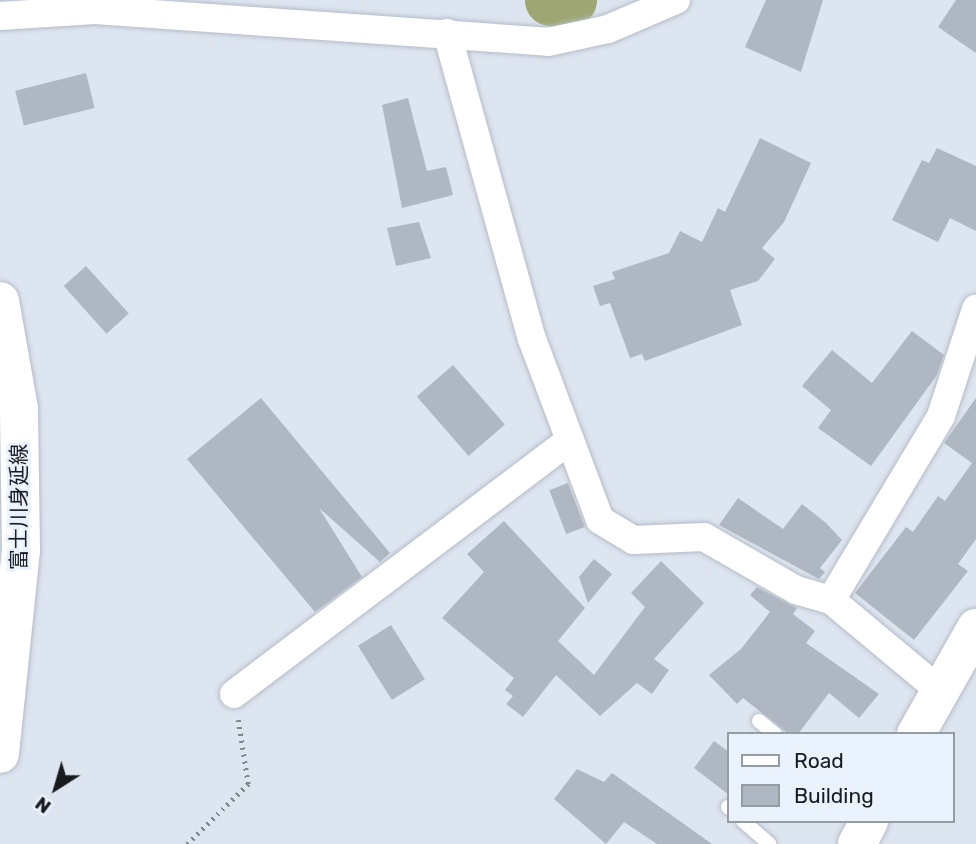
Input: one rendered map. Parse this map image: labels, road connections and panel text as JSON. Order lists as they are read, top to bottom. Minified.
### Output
{"streets":{"main road":["富士川身延線"]},"legend":["Road","Building"],"north":"bottom left"}
